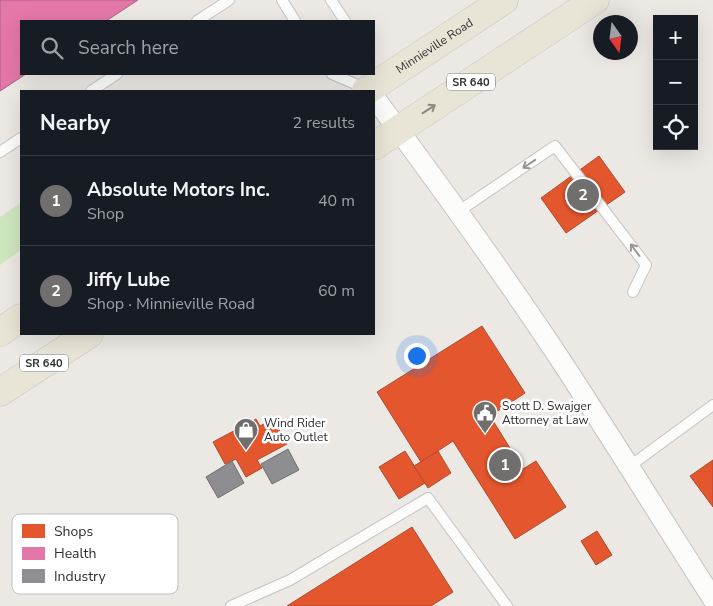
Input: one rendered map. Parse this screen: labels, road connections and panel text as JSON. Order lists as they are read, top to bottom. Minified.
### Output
{"streets":{"main road":["Minnieville Road","SR 640"]},"places":{"public building":["Scott D. Swajger Attorney at Law"],"shop":["Wind Rider Auto Outlet"]},"legend":["Shops","Health","Industry"],"north":"bottom","page":{"map_buttons":["+","−"],"search":"Search here","heading":["Nearby","2 results"],"list":[{"mark":"1","name":"Absolute Motors Inc.","note":"Shop","value":"40 m"},{"mark":"2","name":"Jiffy Lube","note":"Shop · Minnieville Road","value":"60 m"}],"pins":["2","1"]}}
